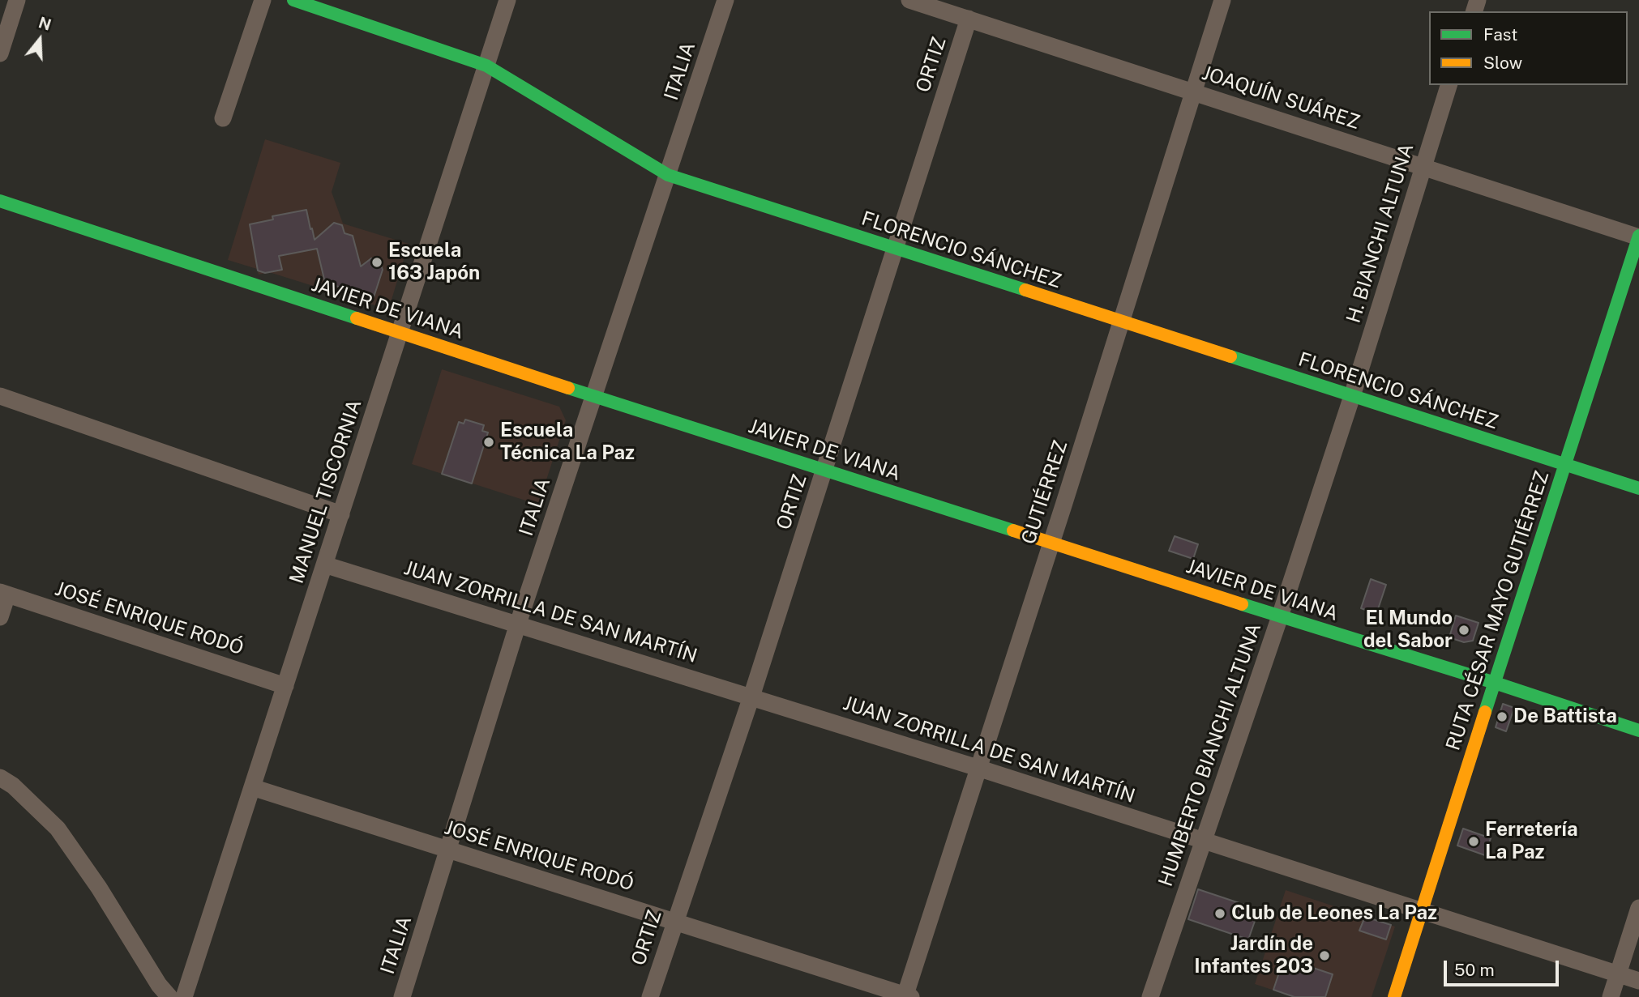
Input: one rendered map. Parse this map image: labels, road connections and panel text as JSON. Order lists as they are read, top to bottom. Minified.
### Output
{"streets":{"street":["ORTIZ","ITALIA","JOAQUÍN SUÁREZ","H. BIANCHI ALTUNA","FLORENCIO SÁNCHEZ","JAVIER DE VIANA","MANUEL TISCORNIA","GUTIÉRREZ","RUTA CÉSAR MAYO GUTIÉRREZ","JUAN ZORRILLA DE SAN MARTÍN","JOSÉ ENRIQUE RODÓ","HUMBERTO BIANCHI ALTUNA"]},"crossings":[["ORTIZ","JOAQUÍN SUÁREZ"],["ORTIZ","FLORENCIO SÁNCHEZ"],["ORTIZ","JAVIER DE VIANA"],["ORTIZ","JUAN ZORRILLA DE SAN MARTÍN"],["ORTIZ","JOSÉ ENRIQUE RODÓ"],["ITALIA","FLORENCIO SÁNCHEZ"],["ITALIA","JAVIER DE VIANA"],["ITALIA","JUAN ZORRILLA DE SAN MARTÍN"],["ITALIA","JOSÉ ENRIQUE RODÓ"],["JOAQUÍN SUÁREZ","H. BIANCHI ALTUNA"],["JOAQUÍN SUÁREZ","GUTIÉRREZ"],["JOAQUÍN SUÁREZ","RUTA CÉSAR MAYO GUTIÉRREZ"],["H. BIANCHI ALTUNA","FLORENCIO SÁNCHEZ"],["H. BIANCHI ALTUNA","HUMBERTO BIANCHI ALTUNA"],["FLORENCIO SÁNCHEZ","MANUEL TISCORNIA"],["FLORENCIO SÁNCHEZ","GUTIÉRREZ"],["FLORENCIO SÁNCHEZ","RUTA CÉSAR MAYO GUTIÉRREZ"],["FLORENCIO SÁNCHEZ","HUMBERTO BIANCHI ALTUNA"],["JAVIER DE VIANA","MANUEL TISCORNIA"],["JAVIER DE VIANA","GUTIÉRREZ"],["JAVIER DE VIANA","RUTA CÉSAR MAYO GUTIÉRREZ"],["JAVIER DE VIANA","HUMBERTO BIANCHI ALTUNA"],["MANUEL TISCORNIA","JUAN ZORRILLA DE SAN MARTÍN"],["MANUEL TISCORNIA","JOSÉ ENRIQUE RODÓ"],["GUTIÉRREZ","JUAN ZORRILLA DE SAN MARTÍN"],["GUTIÉRREZ","JOSÉ ENRIQUE RODÓ"],["RUTA CÉSAR MAYO GUTIÉRREZ","JUAN ZORRILLA DE SAN MARTÍN"],["JUAN ZORRILLA DE SAN MARTÍN","HUMBERTO BIANCHI ALTUNA"]],"places":["Escuela 163 Japón","Escuela Técnica La Paz","El Mundo del Sabor","De Battista","Ferretería La Paz","Club de Leones La Paz","Jardín de Infantes 203"],"legend":["Fast","Slow"],"scale_bar":"50 m","north":"top"}
